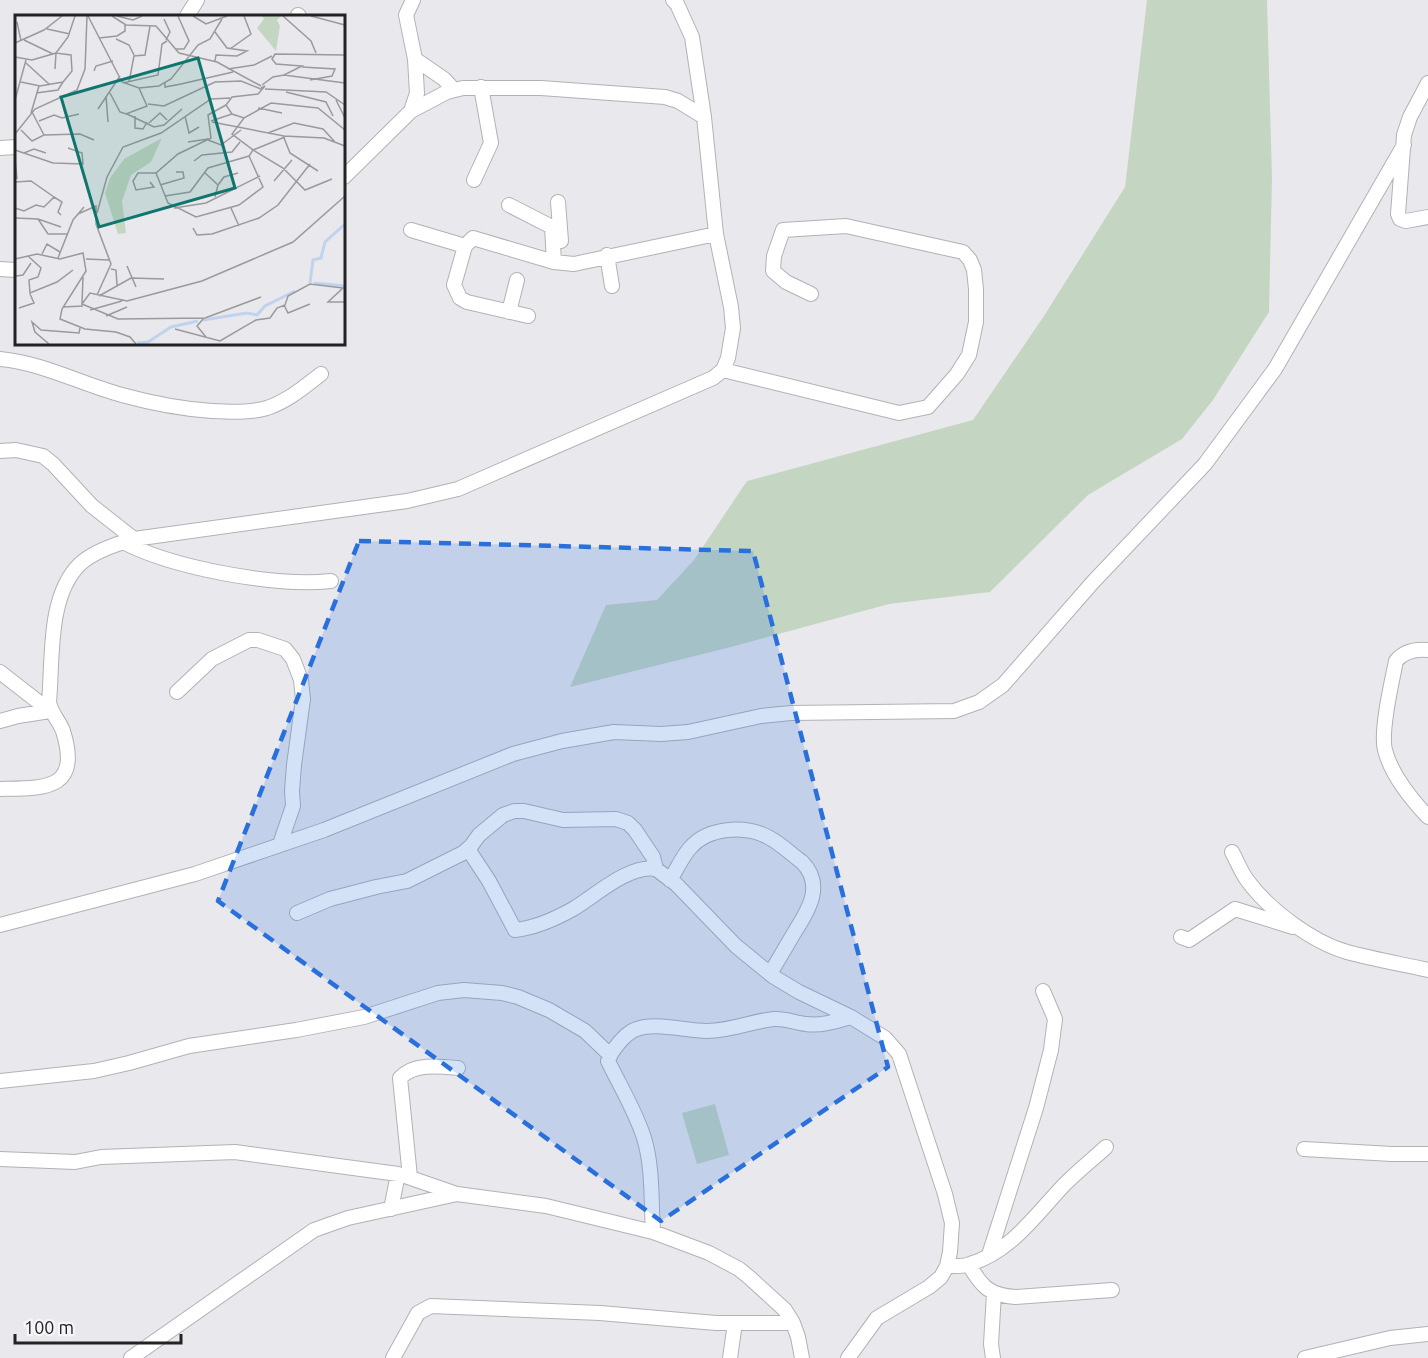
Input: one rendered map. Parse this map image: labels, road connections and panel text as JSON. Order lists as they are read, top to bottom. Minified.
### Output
{"scale_bar":"100 m"}
